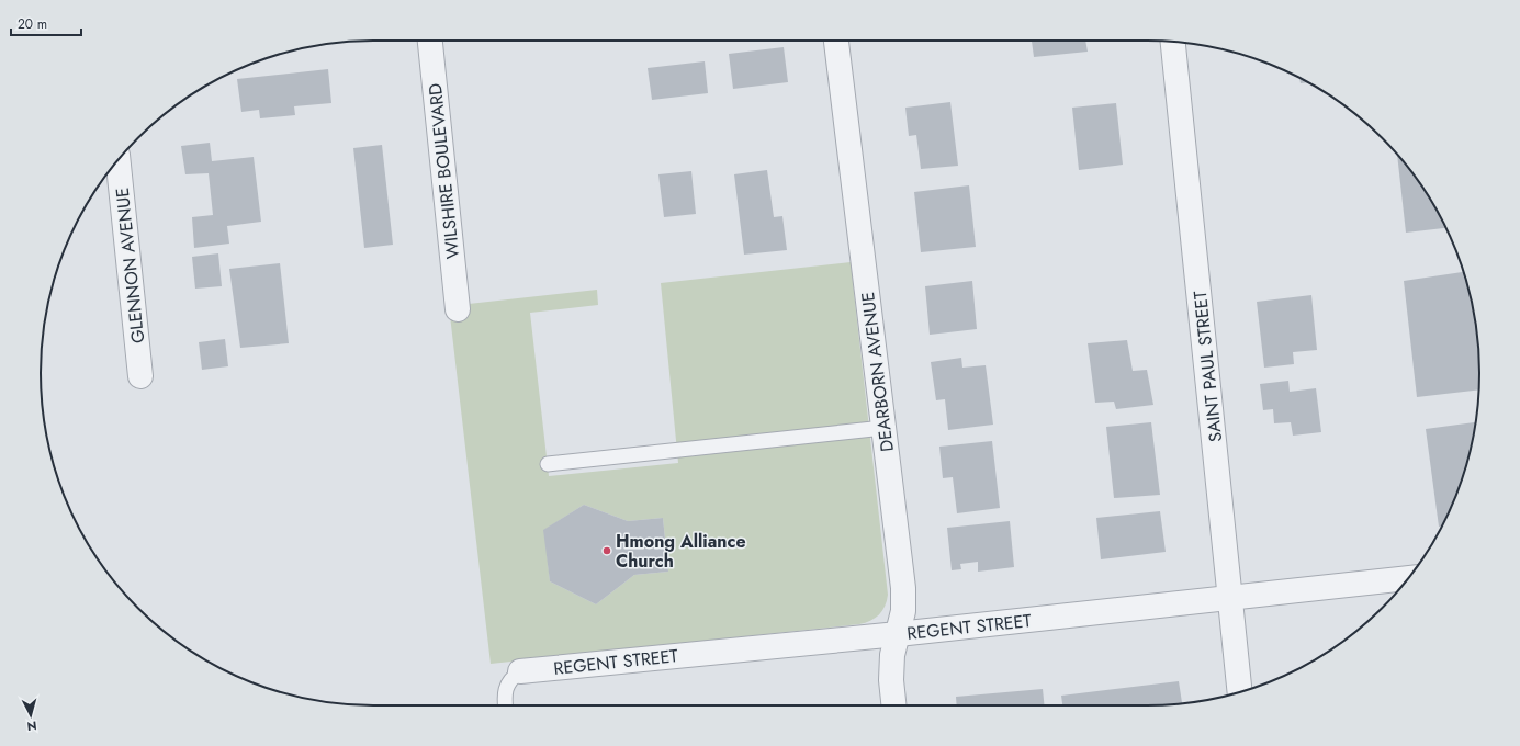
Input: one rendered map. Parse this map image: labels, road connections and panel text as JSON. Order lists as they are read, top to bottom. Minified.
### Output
{"streets":{"street":["WILSHIRE BOULEVARD","GLENNON AVENUE","SAINT PAUL STREET","DEARBORN AVENUE","REGENT STREET"]},"crossings":[["SAINT PAUL STREET","REGENT STREET"],["DEARBORN AVENUE","REGENT STREET"]],"places":["Hmong Alliance Church"],"scale_bar":"20 m","north":"bottom"}
